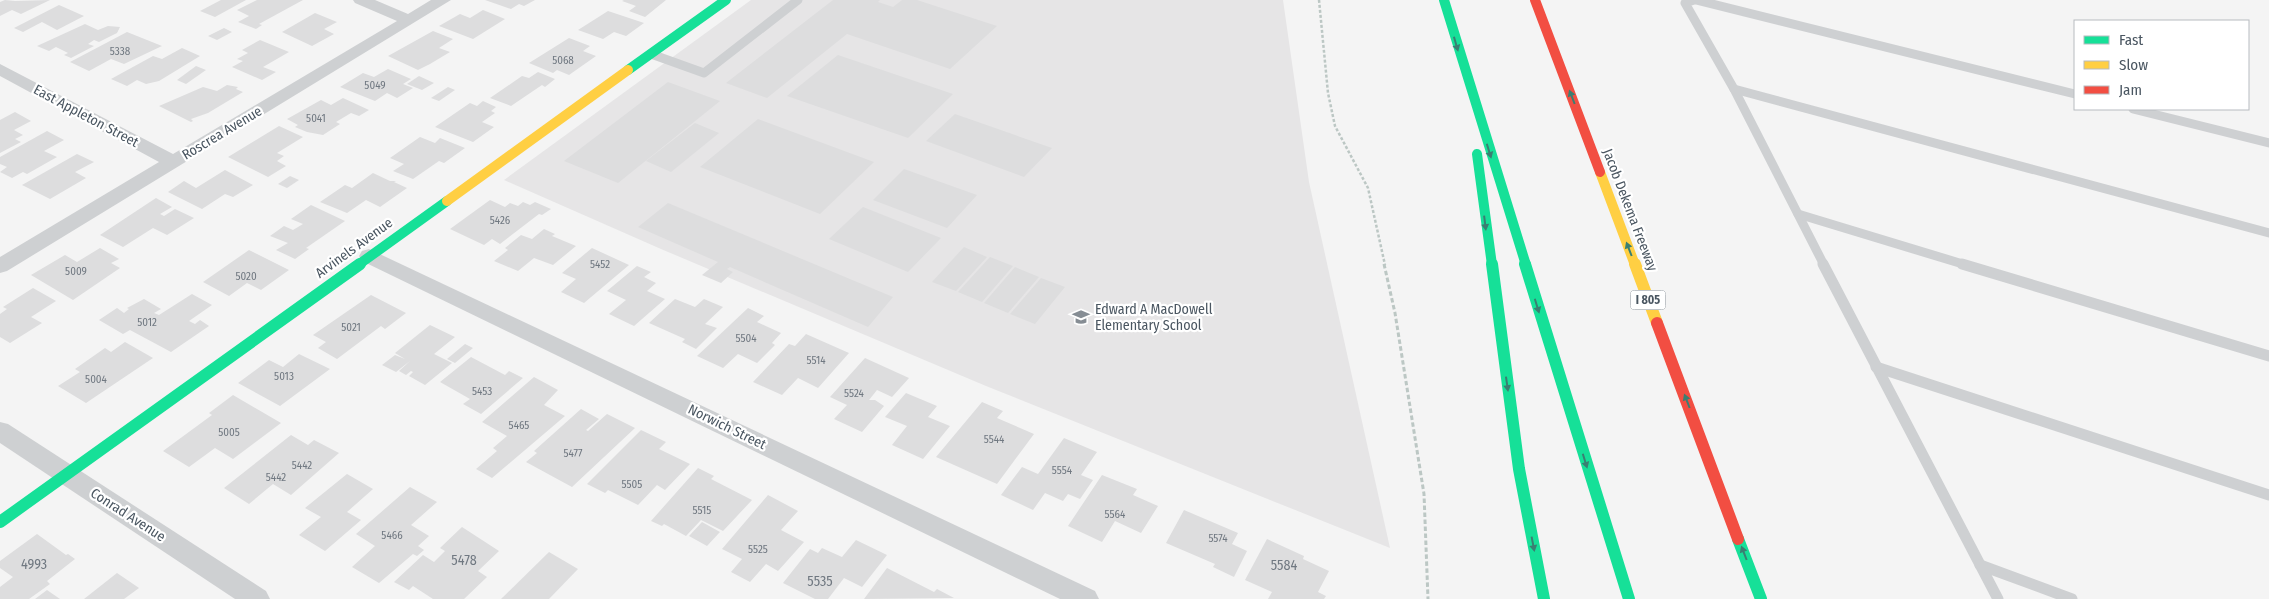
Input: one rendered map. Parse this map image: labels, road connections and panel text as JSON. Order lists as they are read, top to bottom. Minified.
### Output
{"streets":{"main road":["Jacob Dekema Freeway","Arvinels Avenue","I 805"],"street":["East Appleton Street","Roscrea Avenue","Norwich Street","Conrad Avenue"]},"crossings":[["East Appleton Street","Roscrea Avenue"],["Arvinels Avenue","Norwich Street"],["Arvinels Avenue","Conrad Avenue"]],"places":{"school or university":["Edward A MacDowell Elementary School"]},"house_numbers":["5338","5068","5049","5041","5426","5452","5009","5020","5012","5021","5504","5514","5013","5004","5453","5524","5465","5005","5544","5477","5442","5554","5442","5505","5515","5564","5466","5574","5525","5478","4993","5584","5535"],"legend":["Fast","Slow","Jam"]}
